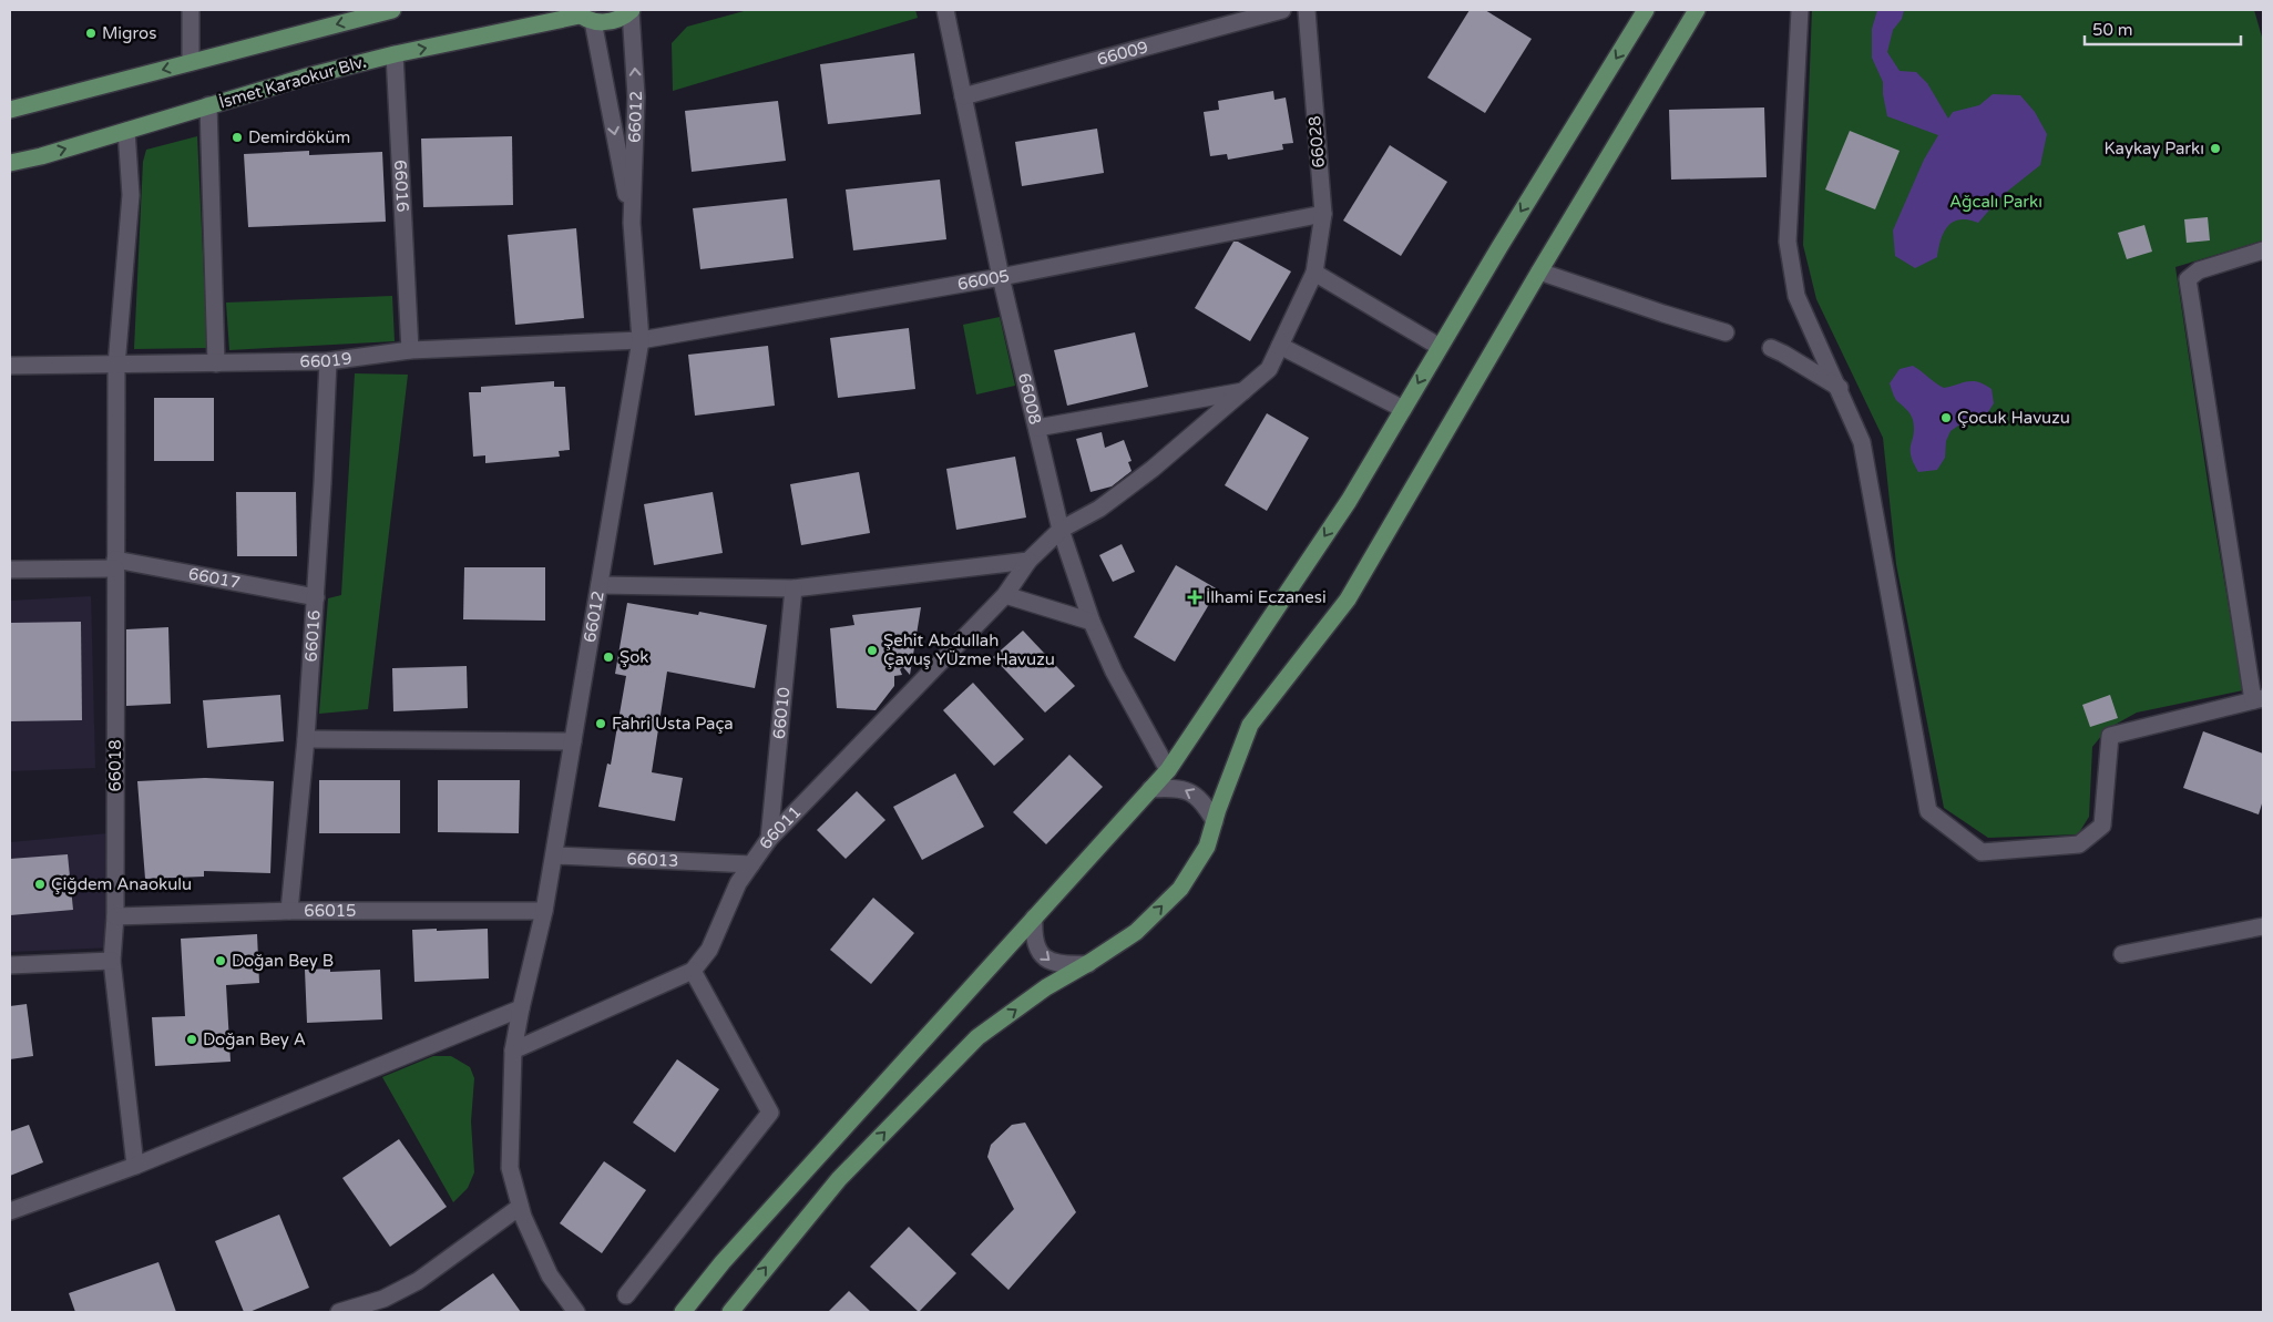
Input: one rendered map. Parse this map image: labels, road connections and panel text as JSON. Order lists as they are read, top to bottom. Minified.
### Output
{"streets":{"main road":["İsmet Karaokur Blv."],"street":["66009","66012","66028","66016","66005","66019","66008","66017","66010","66018","66011","66013","66015"]},"crossings":[["66009","66008"],["İsmet Karaokur Blv.","66012"],["İsmet Karaokur Blv.","66016"],["İsmet Karaokur Blv.","66018"],["66012","66005"],["66012","66019"],["66012","66011"],["66012","66013"],["66012","66015"],["66028","66005"],["66028","66011"],["66016","66019"],["66016","66017"],["66016","66015"],["66005","66019"],["66005","66008"],["66019","66018"],["66008","66011"],["66017","66018"],["66010","66011"],["66018","66015"],["66011","66013"]],"parks":["Ağcalı Parkı"],"places":{"other":["Migros","Demirdöküm","Kaykay Parkı","Çocuk Havuzu","Şehit Abdullah Çavuş YÜzme Havuzu","Şok","Fahri Usta Paça","Çiğdem Anaokulu","Doğan Bey B","Doğan Bey A"],"health":["İlhami Eczanesi"]},"scale_bar":"50 m"}
